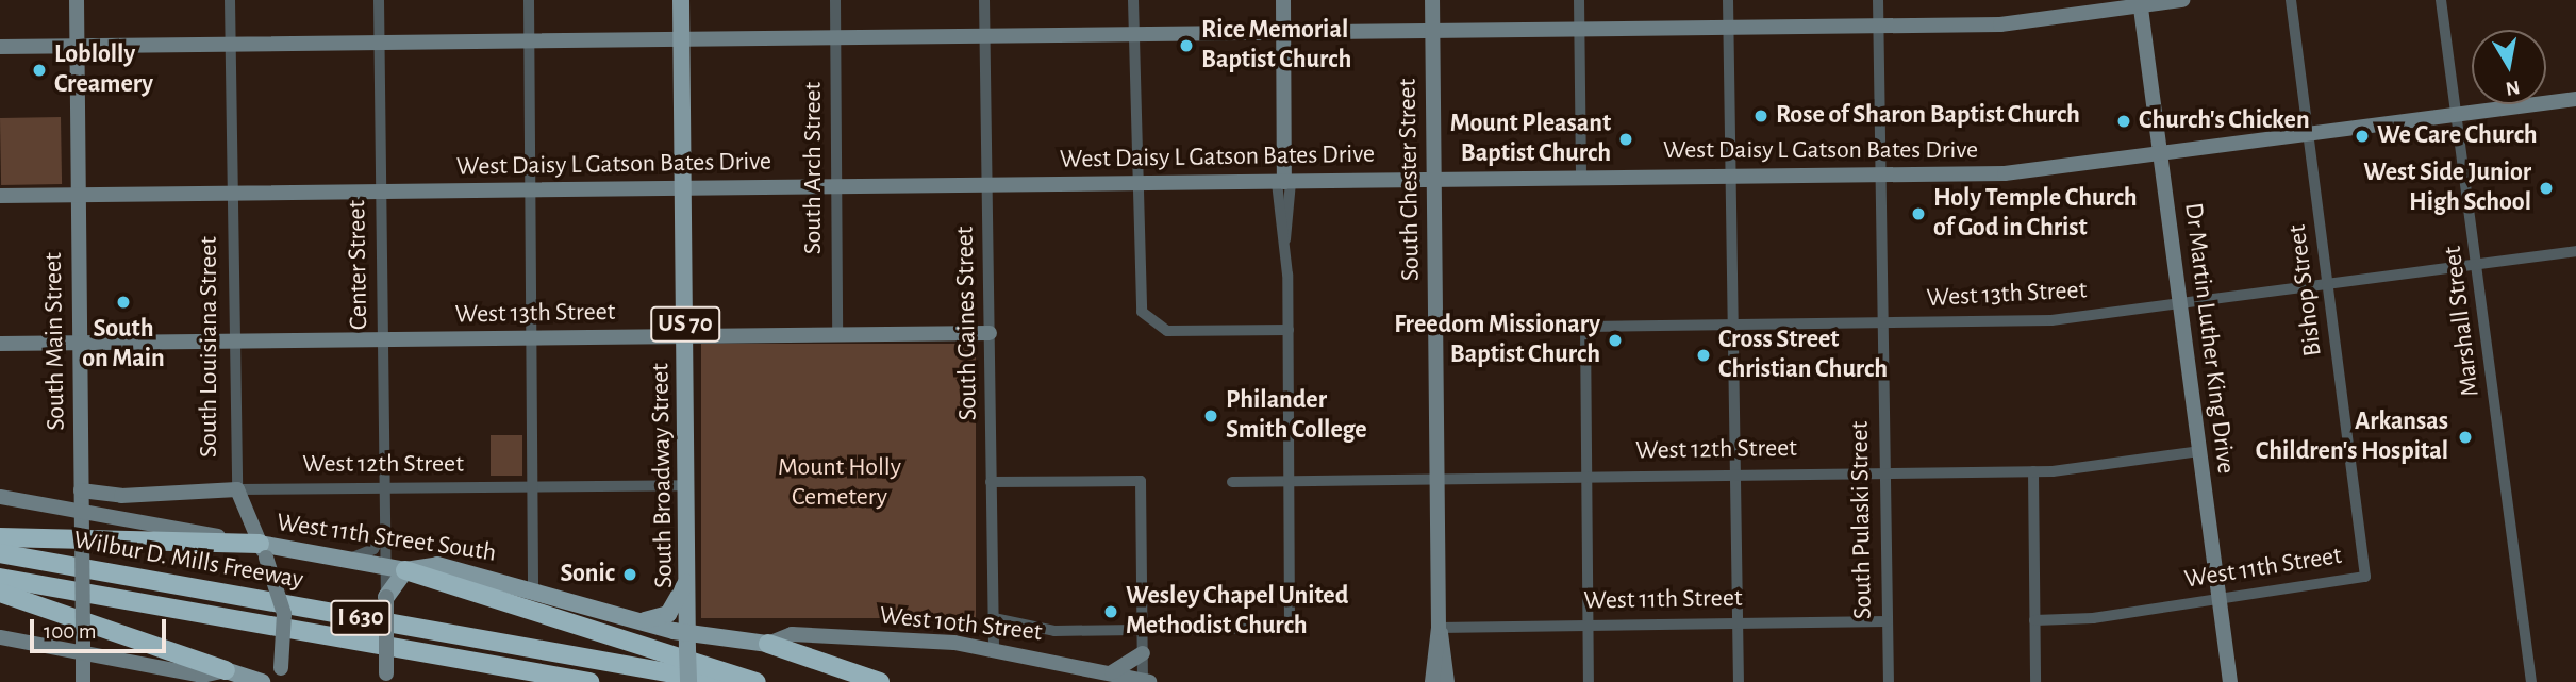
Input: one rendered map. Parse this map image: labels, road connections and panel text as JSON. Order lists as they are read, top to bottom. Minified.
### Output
{"streets":{"highway":["Wilbur D. Mills Freeway","I 630"],"main road":["US 70","South Broadway Street","West 11th Street South"],"street":["West Daisy L Gatson Bates Drive","South Arch Street","South Chester Street","Center Street","Bishop Street","West 13th Street","Marshall Street","South Gaines Street","Dr Martin Luther King Drive","South Main Street","South Louisiana Street","West 12th Street","South Pulaski Street","West 11th Street","West 10th Street"]},"crossings":[["West Daisy L Gatson Bates Drive","South Arch Street"],["West Daisy L Gatson Bates Drive","South Chester Street"],["West Daisy L Gatson Bates Drive","Center Street"],["West Daisy L Gatson Bates Drive","Bishop Street"],["West Daisy L Gatson Bates Drive","Marshall Street"],["West Daisy L Gatson Bates Drive","South Gaines Street"],["West Daisy L Gatson Bates Drive","Dr Martin Luther King Drive"],["West Daisy L Gatson Bates Drive","South Main Street"],["West Daisy L Gatson Bates Drive","South Louisiana Street"],["West Daisy L Gatson Bates Drive","South Broadway Street"],["West Daisy L Gatson Bates Drive","South Pulaski Street"],["South Arch Street","West 13th Street"],["South Chester Street","West 13th Street"],["South Chester Street","West 12th Street"],["South Chester Street","West 11th Street"],["Center Street","West 13th Street"],["Center Street","West 12th Street"],["Center Street","West 11th Street South"],["Bishop Street","West 13th Street"],["Bishop Street","West 11th Street"],["West 13th Street","Marshall Street"],["West 13th Street","South Gaines Street"],["West 13th Street","Dr Martin Luther King Drive"],["West 13th Street","South Main Street"],["West 13th Street","South Louisiana Street"],["West 13th Street","South Broadway Street"],["West 13th Street","South Pulaski Street"],["South Gaines Street","West 10th Street"],["Dr Martin Luther King Drive","West 12th Street"],["Dr Martin Luther King Drive","West 11th Street"],["South Main Street","West 12th Street"],["South Main Street","West 11th Street South"],["South Louisiana Street","West 12th Street"],["South Louisiana Street","West 11th Street South"],["West 12th Street","South Broadway Street"],["West 12th Street","South Pulaski Street"],["South Broadway Street","West 11th Street South"],["South Pulaski Street","West 11th Street"],["West 11th Street South","West 10th Street"]],"parks":["Mount Holly Cemetery"],"places":["Rice Memorial Baptist Church","Loblolly Creamery","Rose of Sharon Baptist Church","Church's Chicken","We Care Church","Mount Pleasant Baptist Church","West Side Junior High School","Holy Temple Church of God in Christ","South on Main","Freedom Missionary Baptist Church","Cross Street Christian Church","Philander Smith College","Arkansas Children's Hospital","Sonic","Wesley Chapel United Methodist Church"],"scale_bar":"100 m","north":"bottom"}
